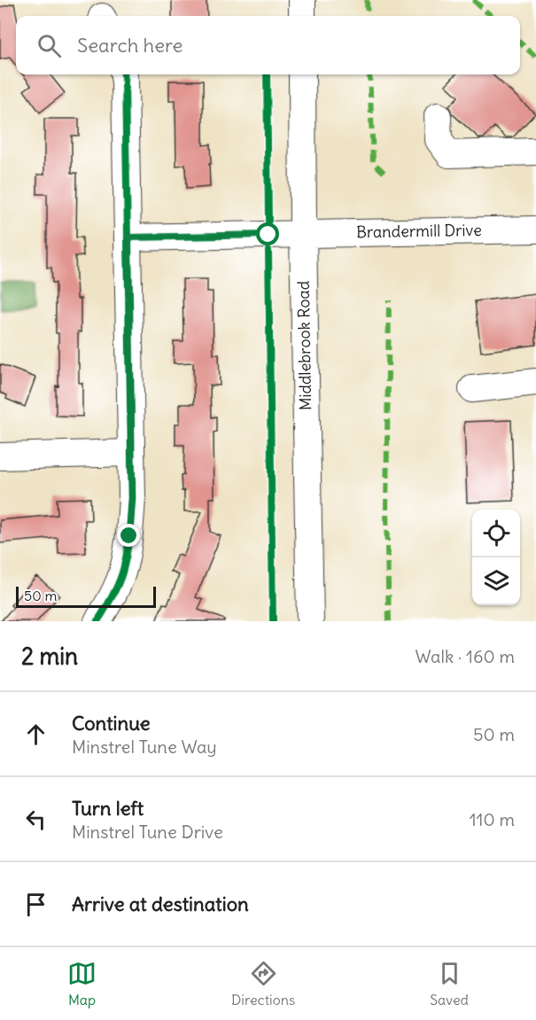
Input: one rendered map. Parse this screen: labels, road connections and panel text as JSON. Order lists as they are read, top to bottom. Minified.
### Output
{"streets":{"street":["Brandermill Drive","Middlebrook Road"]},"crossings":[["Brandermill Drive","Middlebrook Road"]],"scale_bar":"50 m","page":{"search":"Search here","scale":"50 m","heading":["2 min","Walk · 160 m"],"list":[["Continue","Minstrel Tune Way","50 m"],["Turn left","Minstrel Tune Drive","110 m"],"Arrive at destination"],"nav":["Map","Directions","Saved"]}}
